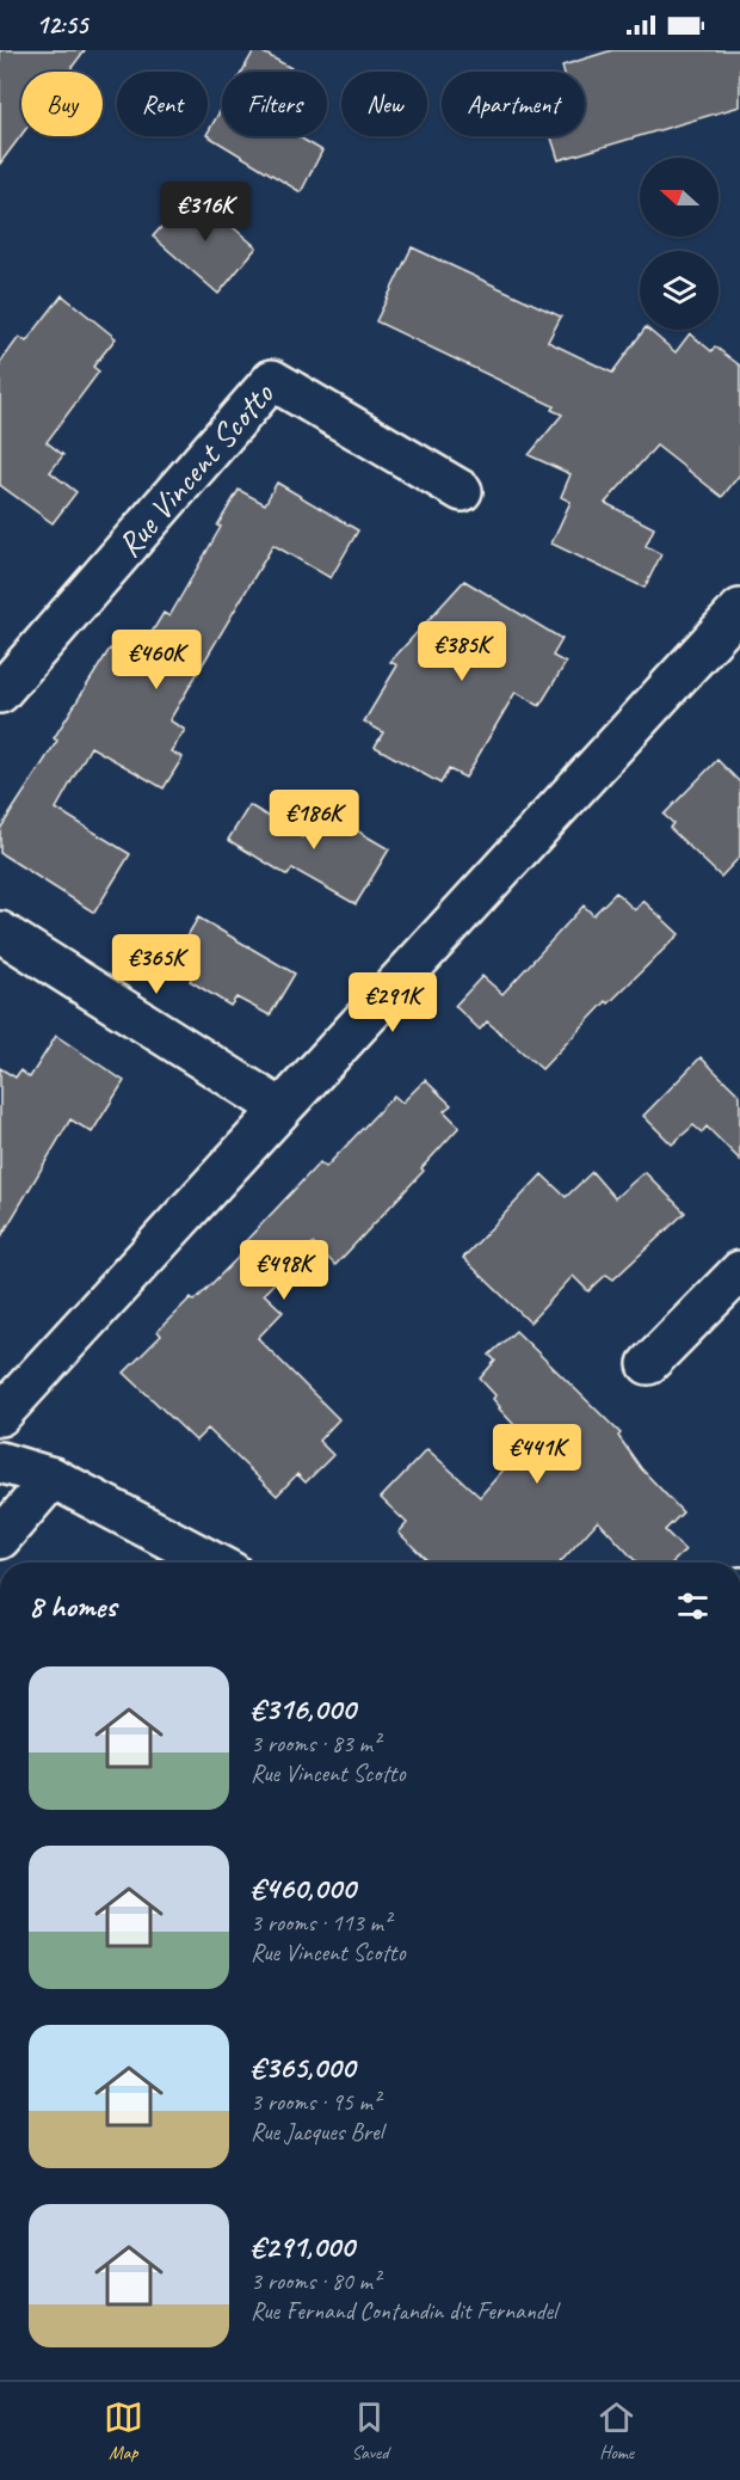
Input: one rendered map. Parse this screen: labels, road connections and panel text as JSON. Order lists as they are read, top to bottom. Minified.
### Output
{"streets":{"street":["Rue Vincent Scotto"]},"north":"left","page":{"status":"12:55","chip":["Buy","Rent","Filters","New","Apartment"],"price":["€316K","€385K","€460K","€186K","€365K","€291K","€498K","€441K"],"heading":"8 homes","list":[{"name":"€316,000","note":"3 rooms · 83 m² · Rue Vincent Scotto"},{"name":"€460,000","note":"3 rooms · 113 m² · Rue Vincent Scotto"},{"name":"€365,000","note":"3 rooms · 95 m² · Rue Jacques Brel"},{"name":"€291,000","note":"3 rooms · 80 m² · Rue Fernand Contandin dit Fernandel"}],"tabs":["Map","Saved","Home"]}}
